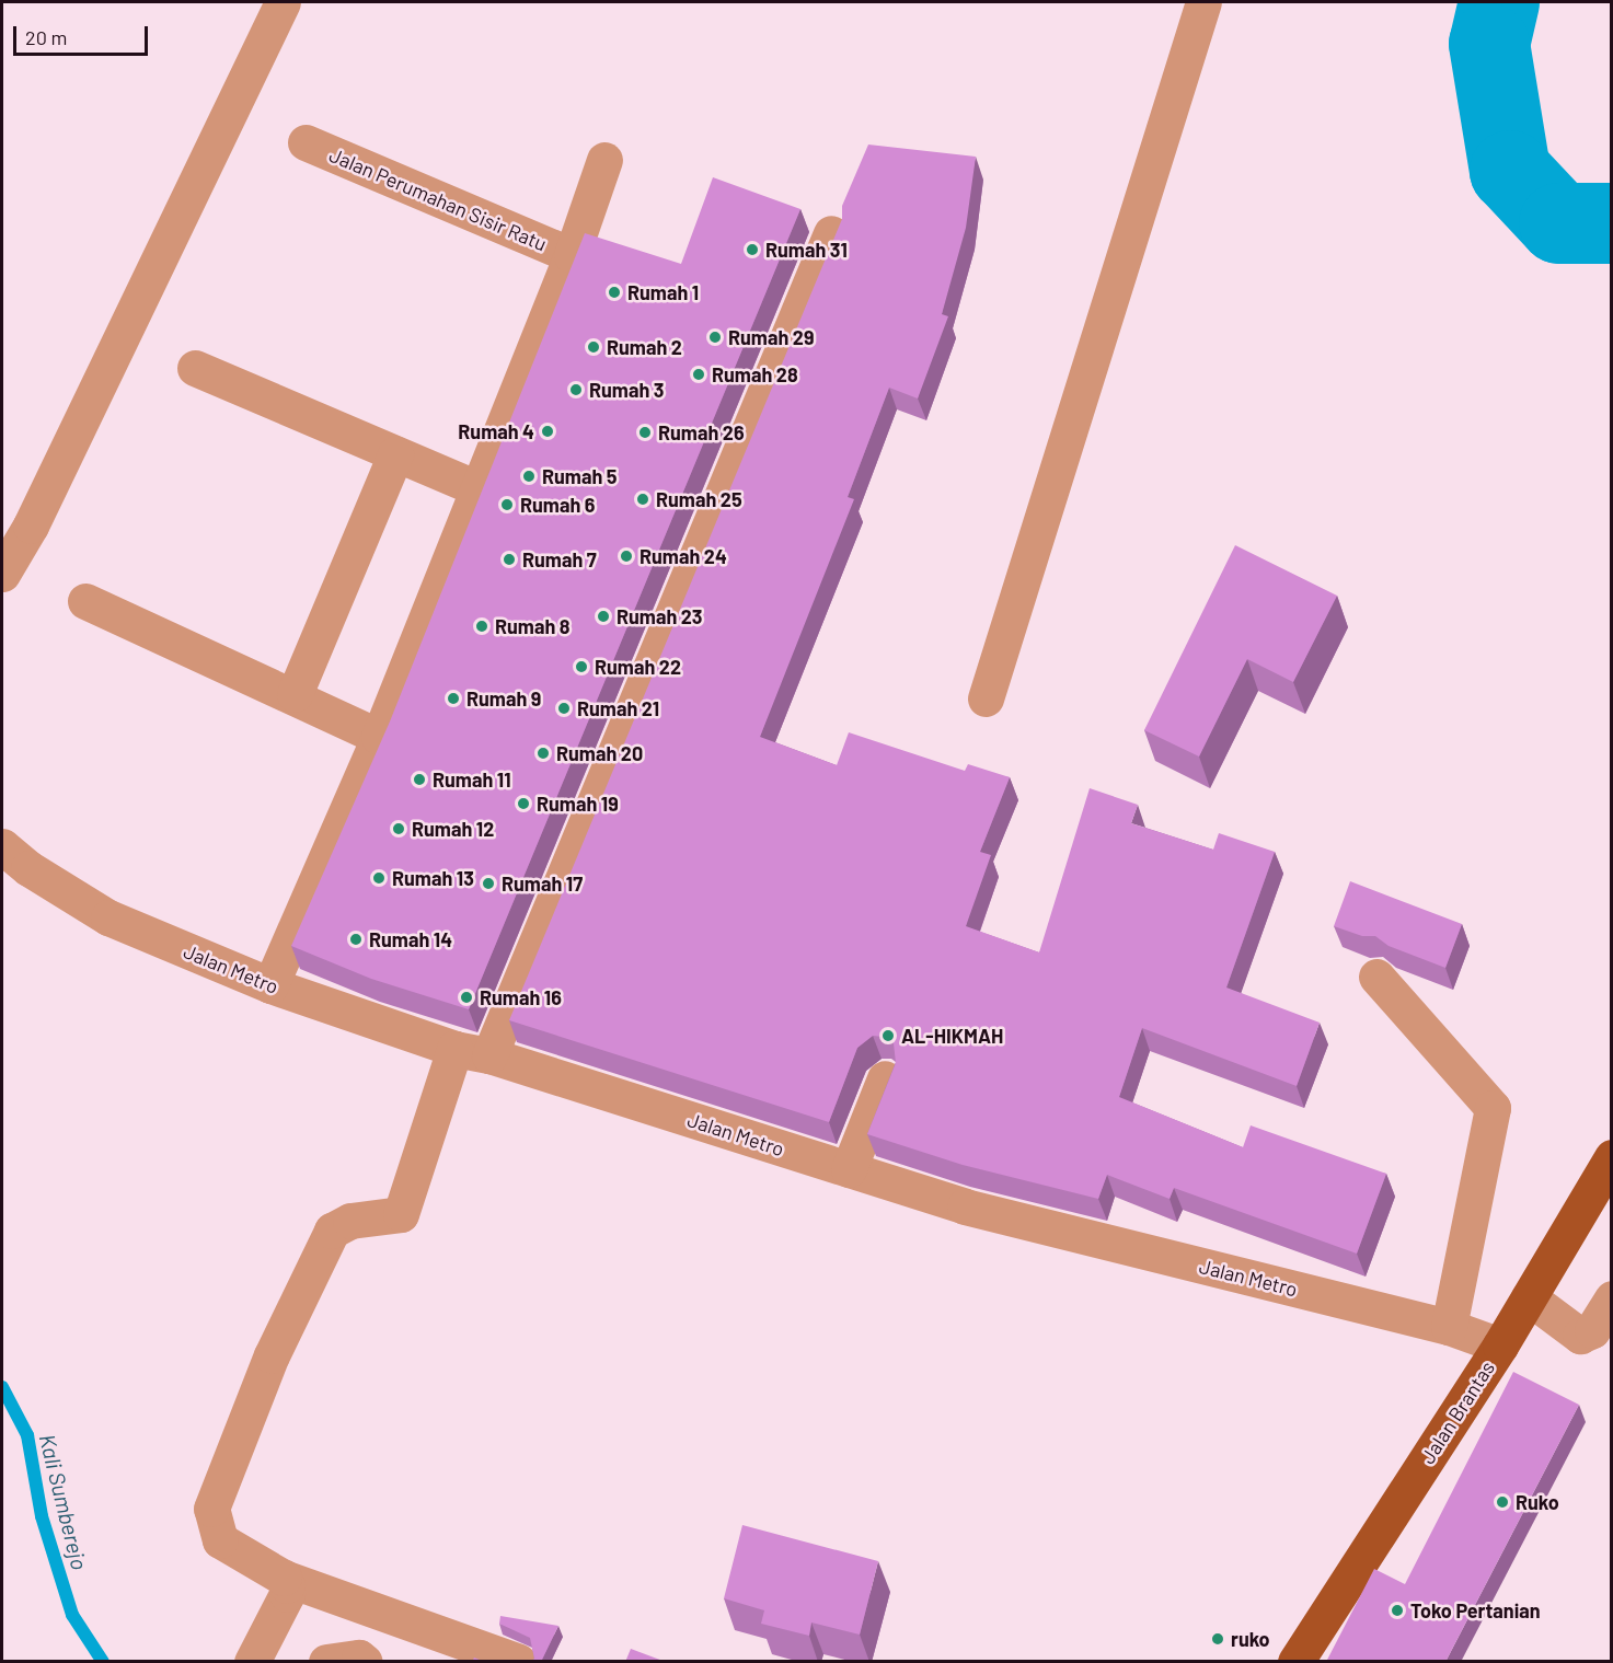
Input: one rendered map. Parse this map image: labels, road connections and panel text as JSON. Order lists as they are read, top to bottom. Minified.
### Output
{"streets":{"main road":["Jalan Brantas"],"street":["Jalan Perumahan Sisir Ratu","Jalan Metro"]},"crossings":[["Jalan Perumahan Sisir Ratu","Jalan Metro"],["Jalan Metro","Jalan Brantas"]],"water":["Kali Sumberejo"],"places":["Rumah 31","Rumah 1","Rumah 29","Rumah 2","Rumah 28","Rumah 3","Rumah 4","Rumah 26","Rumah 5","Rumah 25","Rumah 6","Rumah 24","Rumah 7","Rumah 23","Rumah 8","Rumah 22","Rumah 9","Rumah 21","Rumah 20","Rumah 11","Rumah 19","Rumah 12","Rumah 13","Rumah 17","Rumah 14","Rumah 16","AL-HIKMAH","Ruko","Toko Pertanian","ruko"],"scale_bar":"20 m"}
